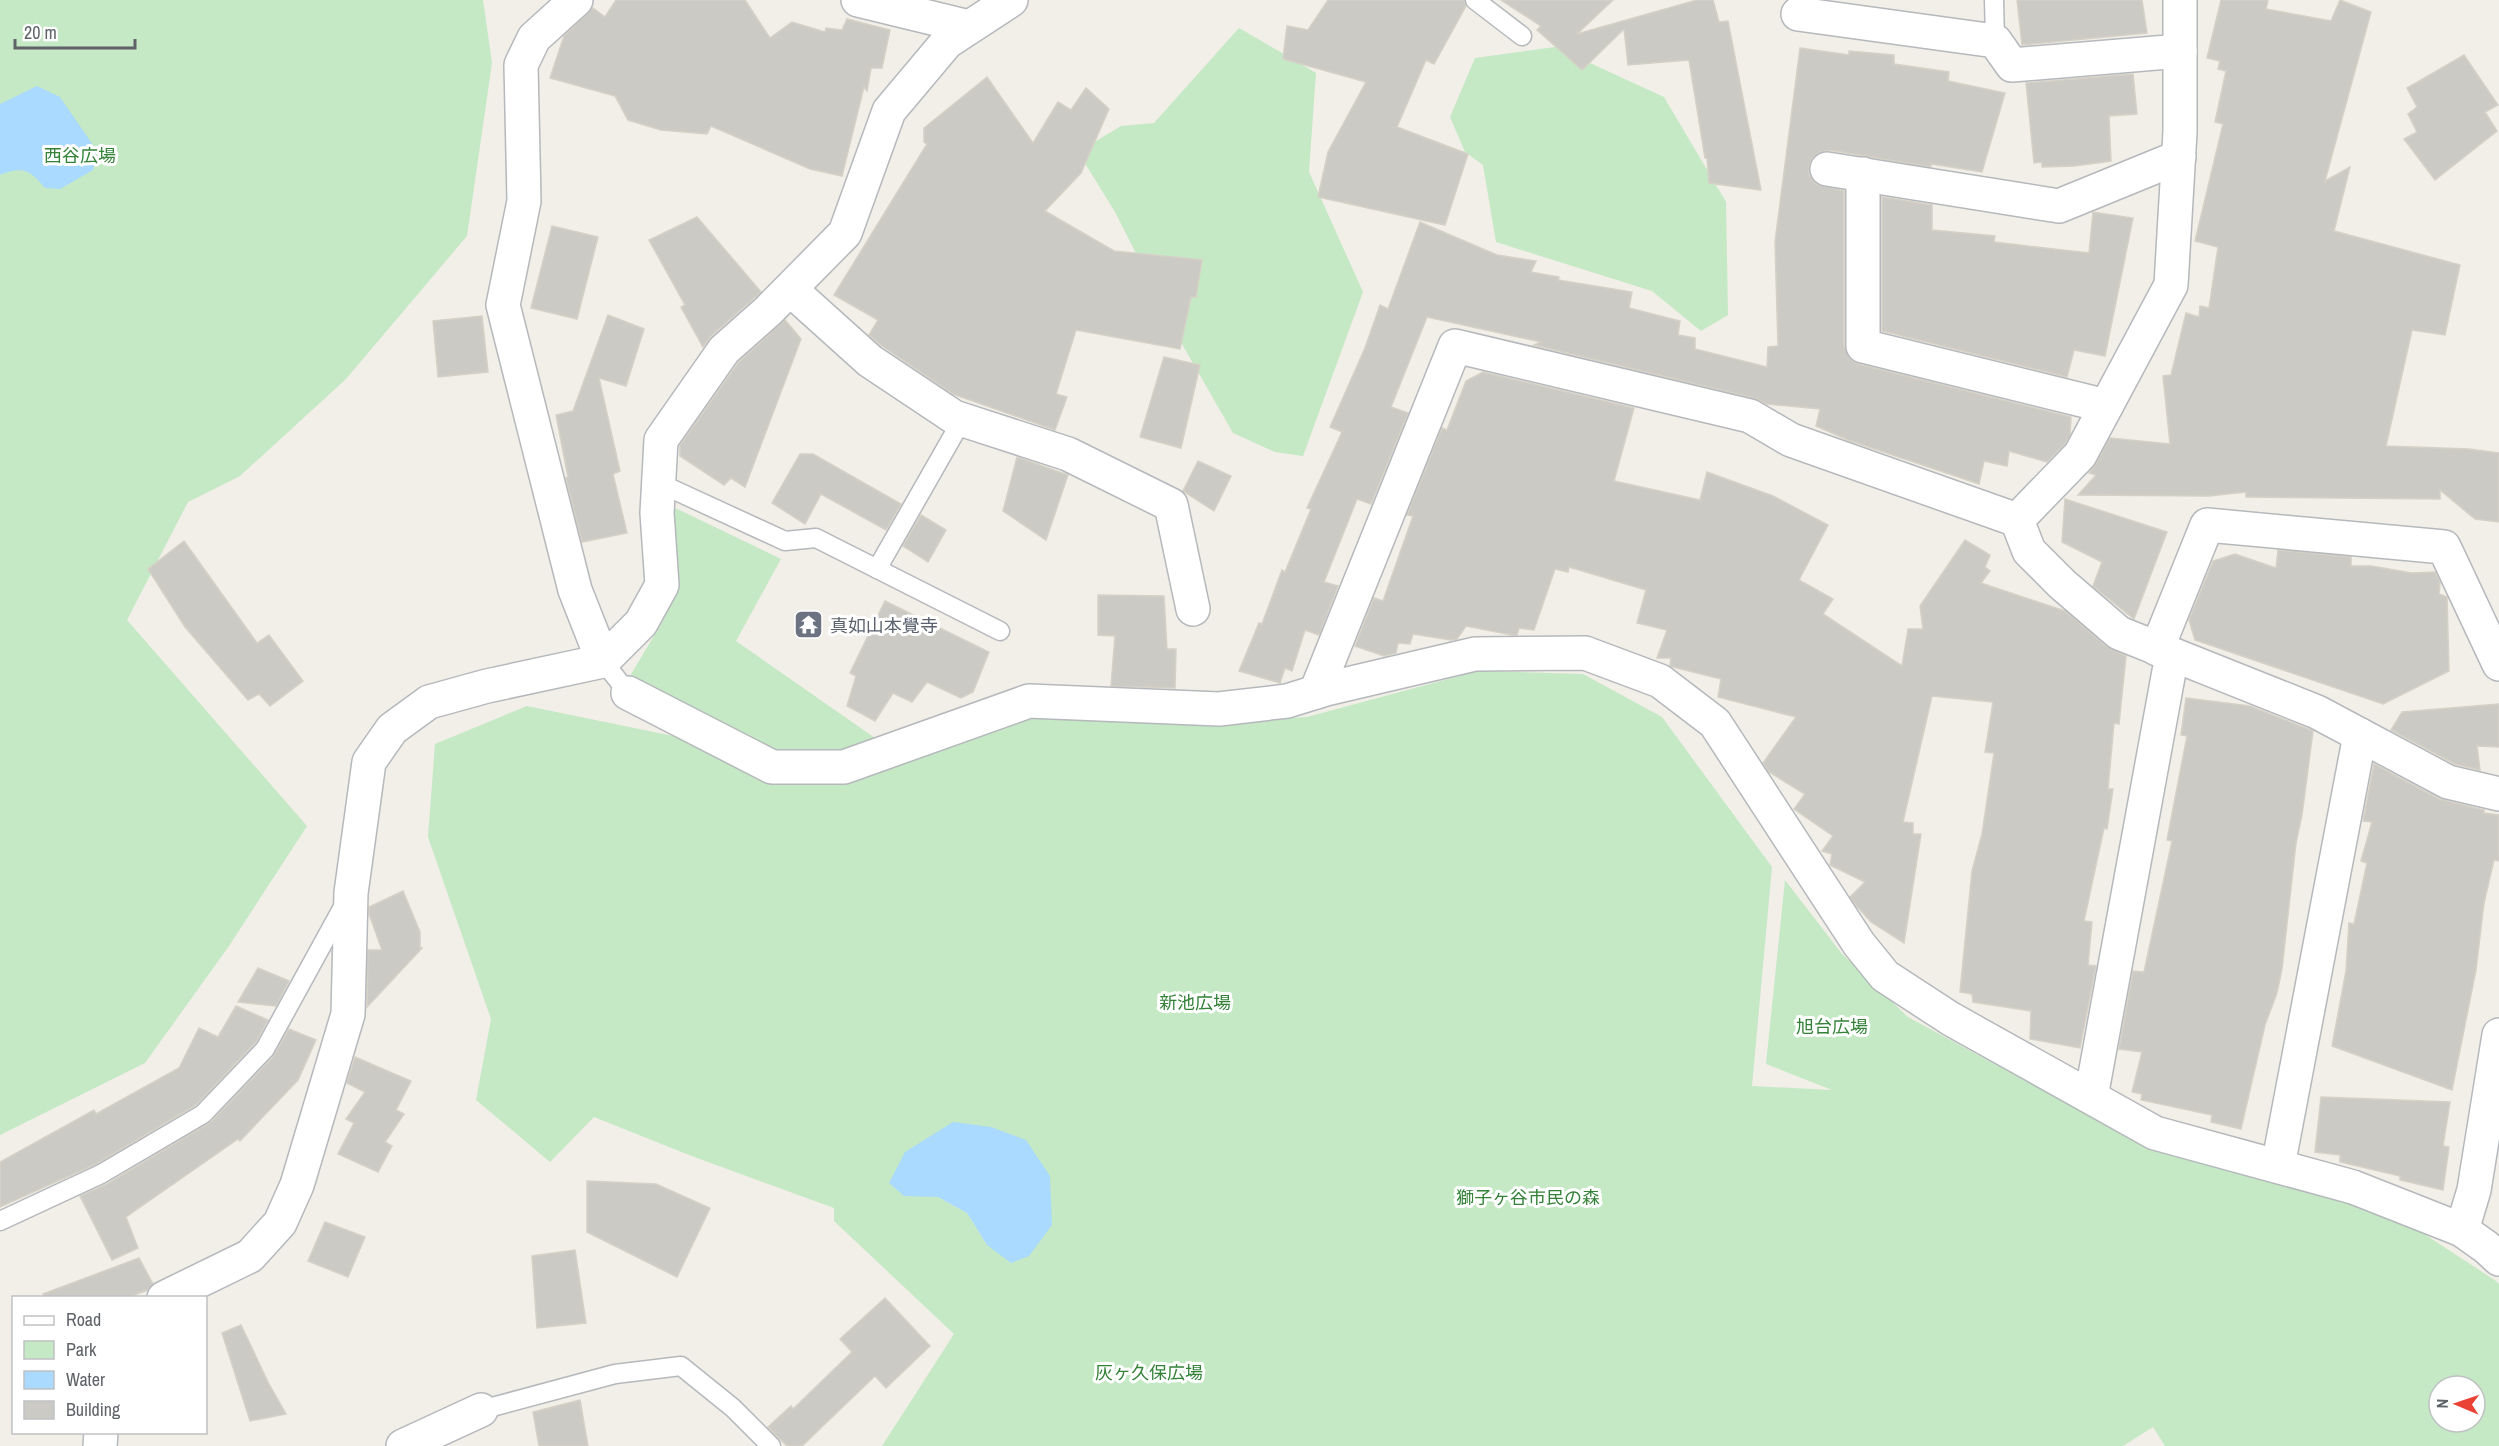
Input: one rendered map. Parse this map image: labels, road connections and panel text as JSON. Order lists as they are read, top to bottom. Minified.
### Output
{"parks":["西谷広場","新池広場","旭台広場","獅子ヶ谷市民の森","灰ヶ久保広場"],"places":{"temple":["真如山本覺寺"]},"legend":["Road","Park","Water","Building"],"scale_bar":"20 m","north":"left"}
